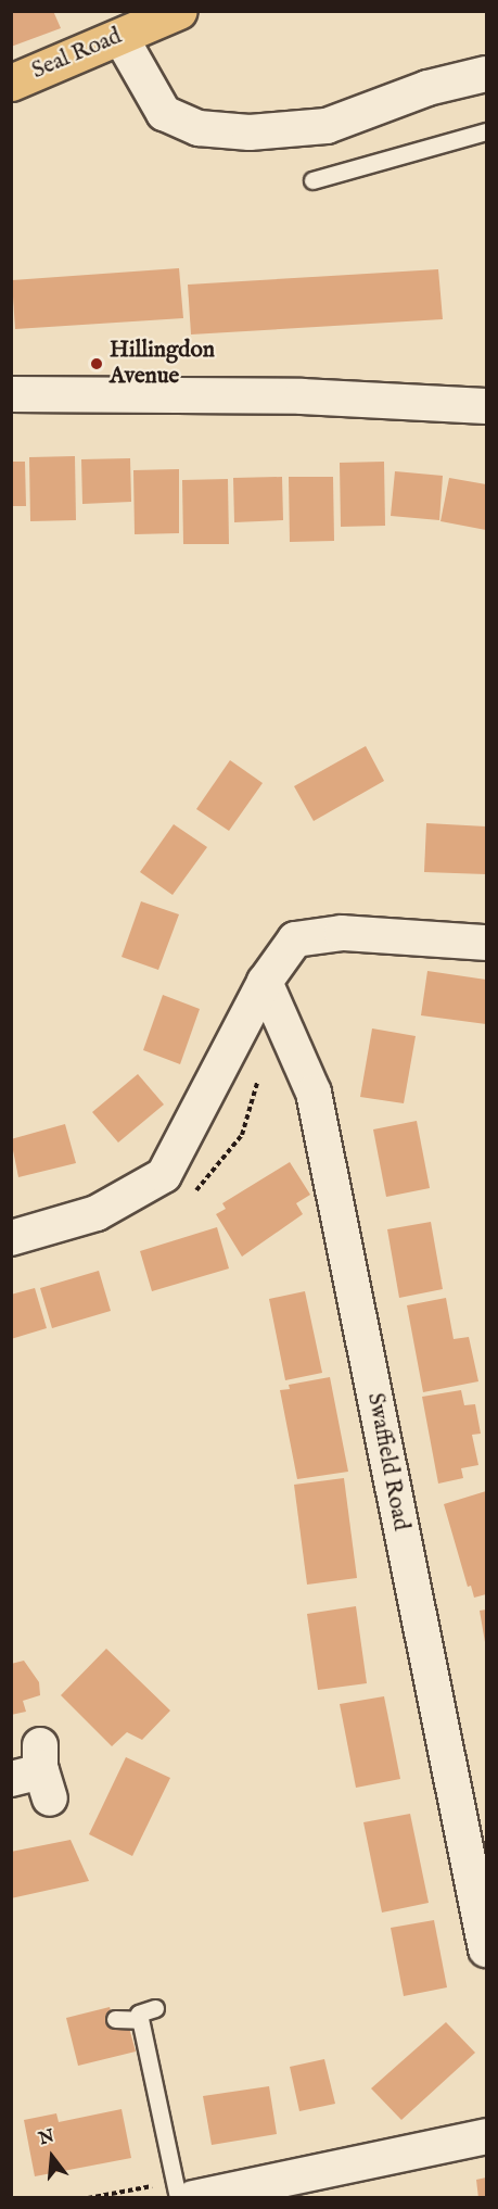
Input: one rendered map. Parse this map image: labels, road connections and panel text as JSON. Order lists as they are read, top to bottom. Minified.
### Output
{"streets":{"highway":["Seal Road"],"street":["Swaffield Road"]},"places":["Hillingdon Avenue"],"north":"top"}
